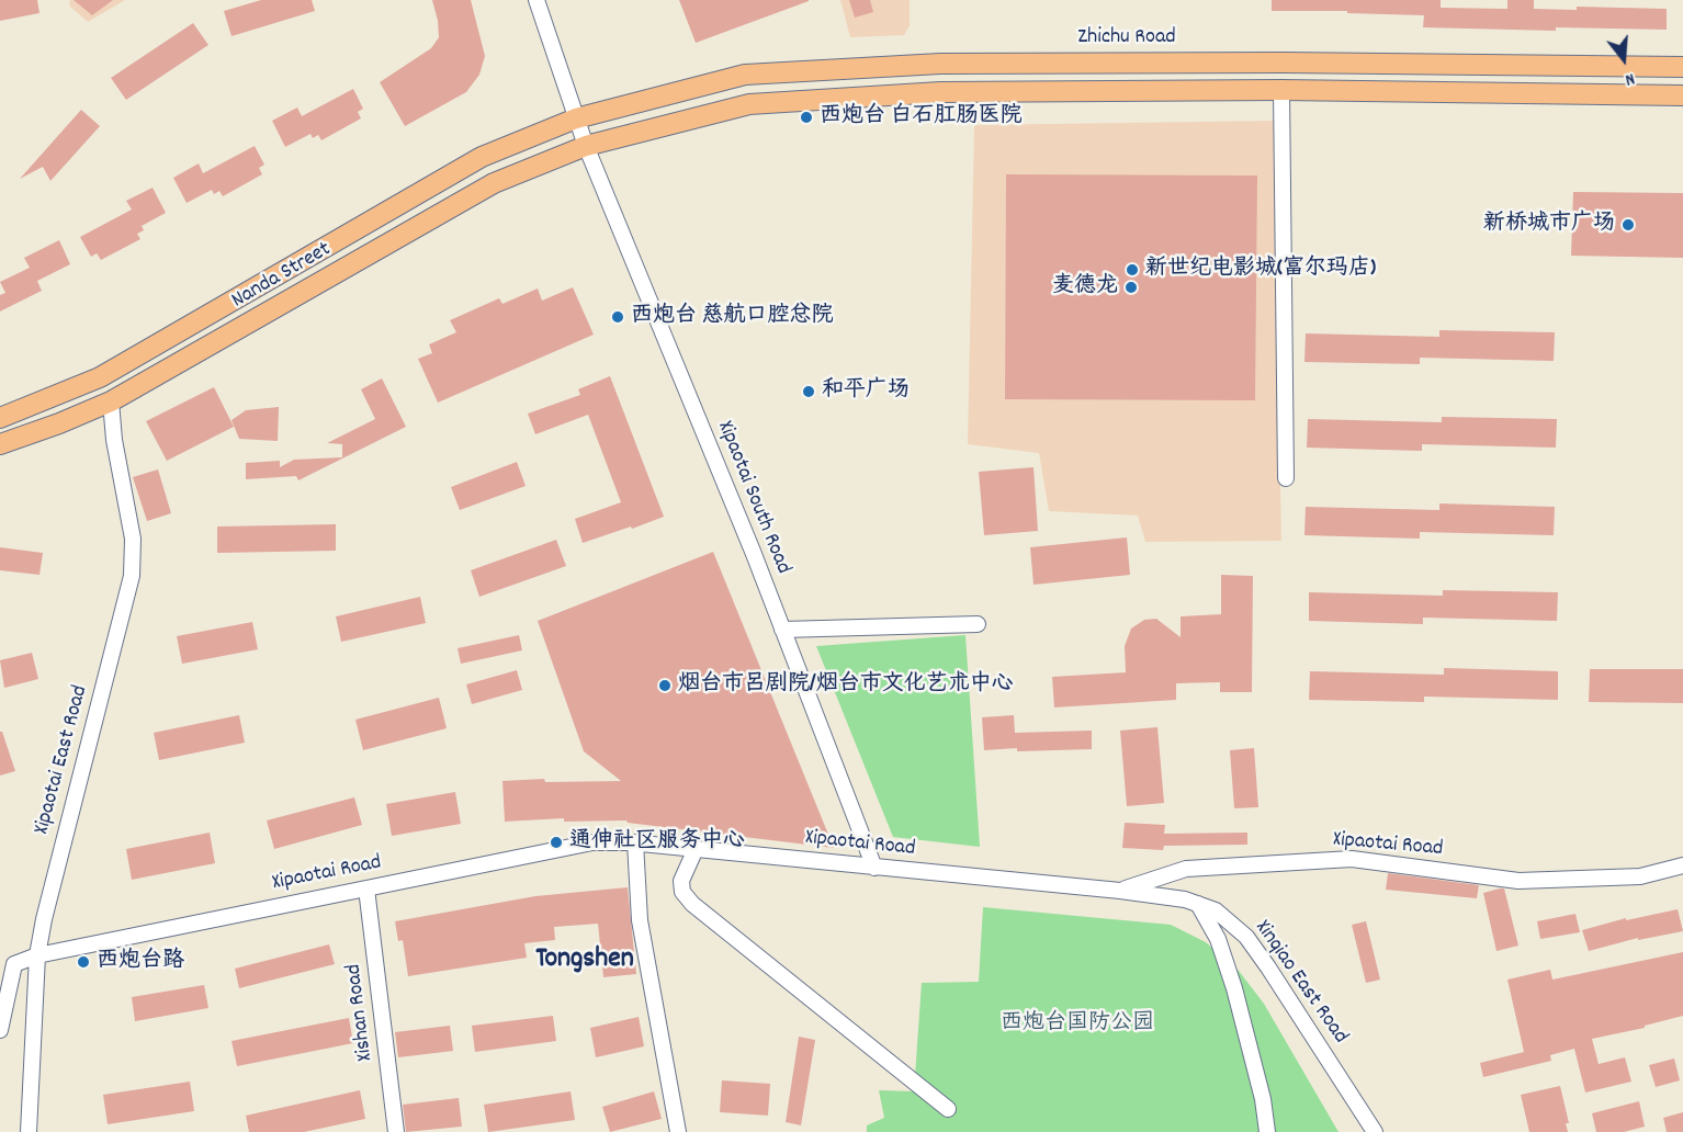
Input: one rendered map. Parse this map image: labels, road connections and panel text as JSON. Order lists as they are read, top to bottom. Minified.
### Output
{"streets":{"main road":["Zhichu Road","Nanda Street"],"street":["Xipaotai South Road","Xipaotai East Road","Xipaotai Road","Xinqiao East Road","Xishan Road"]},"crossings":[["Zhichu Road","Nanda Street"],["Zhichu Road","Xipaotai South Road"],["Nanda Street","Xipaotai South Road"],["Nanda Street","Xipaotai East Road"],["Xipaotai South Road","Xipaotai Road"],["Xipaotai East Road","Xipaotai Road"],["Xipaotai Road","Xinqiao East Road"],["Xipaotai Road","Xishan Road"]],"districts":["Tongshen"],"parks":["西炮台国防公园"],"places":["西炮台 白石肛肠医院","新桥城市广场","新世纪电影城(富尔玛店)","麦德龙","西炮台 慈航口腔总院","和平广场","烟台市吕剧院/烟台市文化艺术中心","通伸社区服务中心","西炮台路"],"north":"bottom"}
